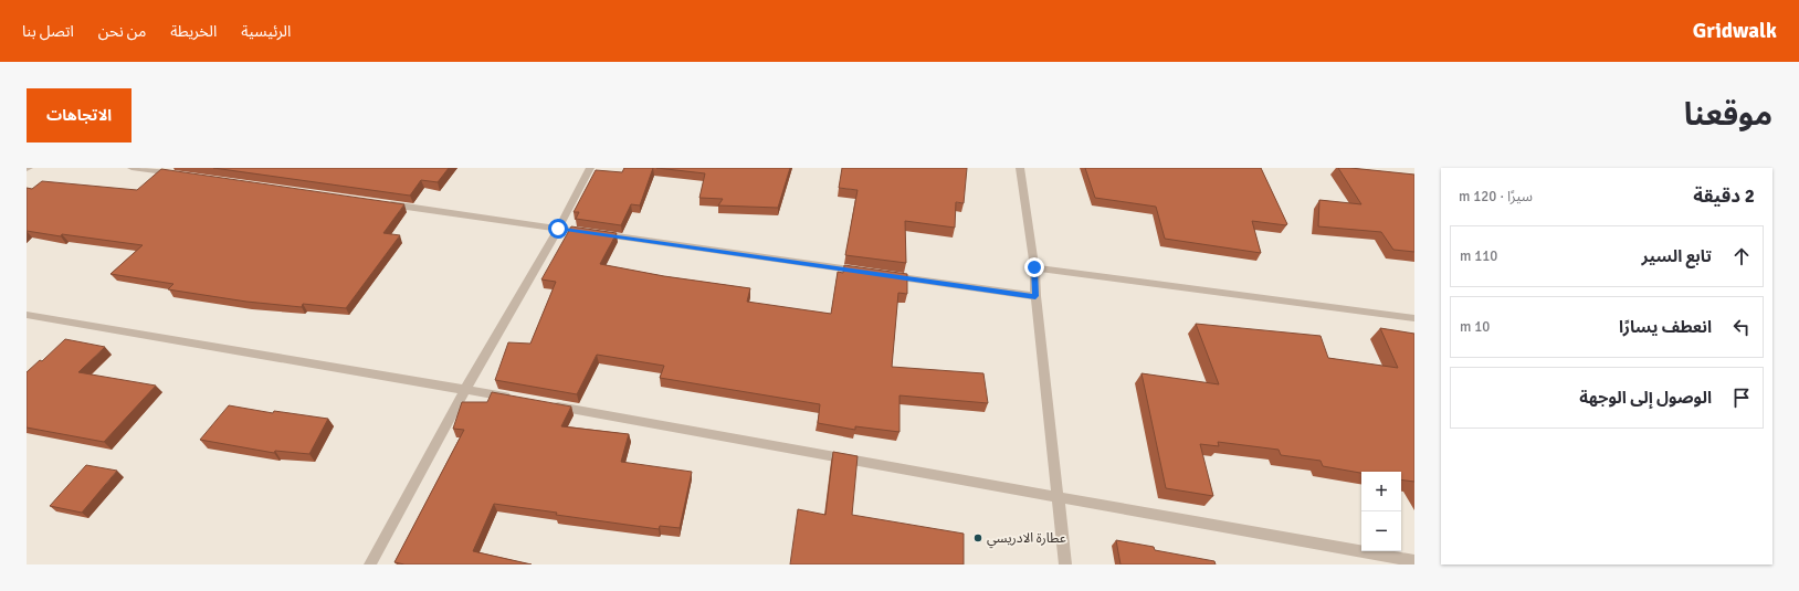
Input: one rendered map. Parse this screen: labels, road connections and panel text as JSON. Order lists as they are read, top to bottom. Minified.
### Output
{"places":["عطارة الادريسي"],"page":{"header":"Gridwalk","nav":["الرئيسية","الخريطة","من نحن","اتصل بنا"],"title":"موقعنا","buttons":"الاتجاهات","heading":["2 دقيقة","سيرًا · 120 m"],"list":[["تابع السير","110 m"],["انعطف يسارًا","10 m"],"الوصول إلى الوجهة"],"map_buttons":["+","−"]}}
